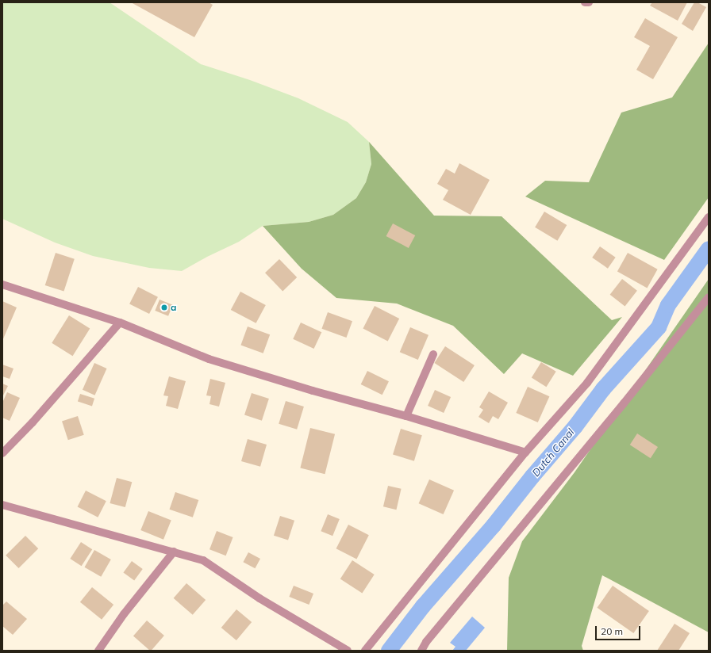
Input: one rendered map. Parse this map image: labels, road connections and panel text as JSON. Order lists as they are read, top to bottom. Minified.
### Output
{"water":["Dutch Canal"],"places":["a"],"scale_bar":"20 m"}
